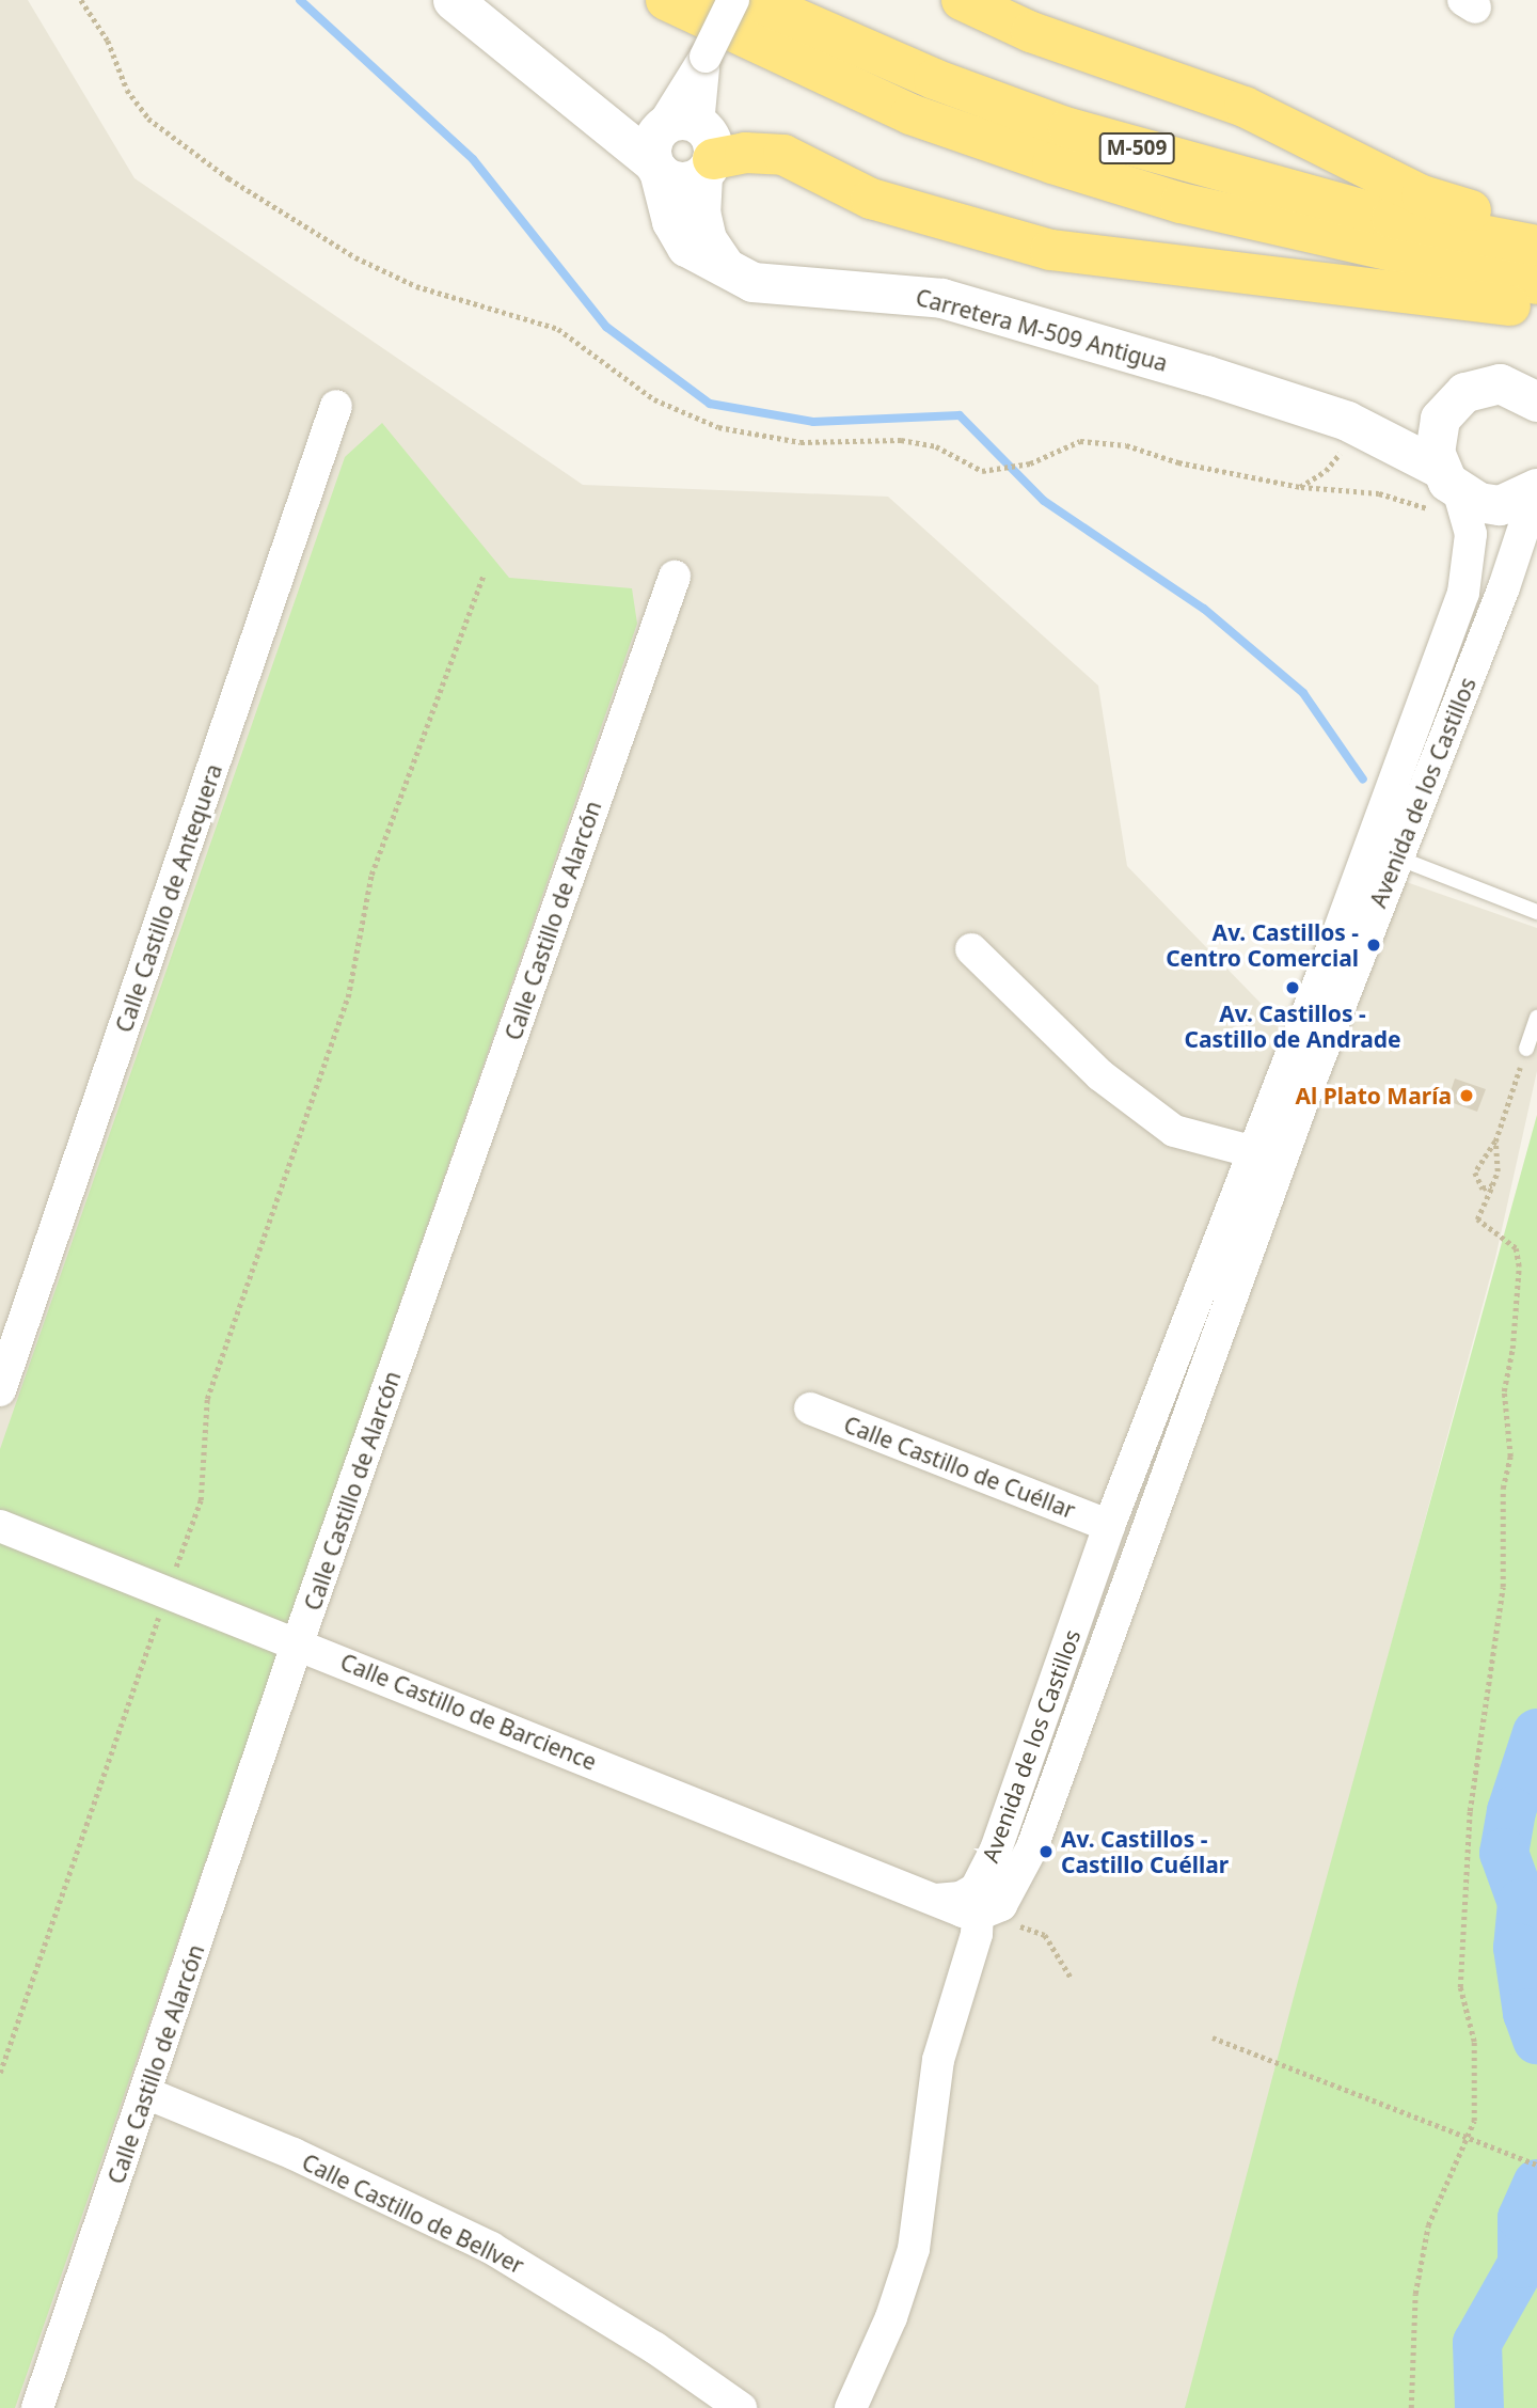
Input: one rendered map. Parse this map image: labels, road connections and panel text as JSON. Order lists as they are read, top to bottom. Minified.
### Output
{"streets":{"highway":["M-509"],"street":["Carretera M-509 Antigua","Avenida de los Castillos","Calle Castillo de Antequera","Calle Castillo de Alarcón","Calle Castillo de Cuéllar","Calle Castillo de Barcience","Calle Castillo de Bellver"]},"crossings":[["Carretera M-509 Antigua","Avenida de los Castillos"],["Avenida de los Castillos","Calle Castillo de Cuéllar"],["Avenida de los Castillos","Calle Castillo de Barcience"],["Calle Castillo de Alarcón","Calle Castillo de Barcience"],["Calle Castillo de Alarcón","Calle Castillo de Bellver"]],"places":["Av. Castillos - Centro Comercial","Av. Castillos - Castillo de Andrade","Al Plato María","Av. Castillos - Castillo Cuéllar"]}
